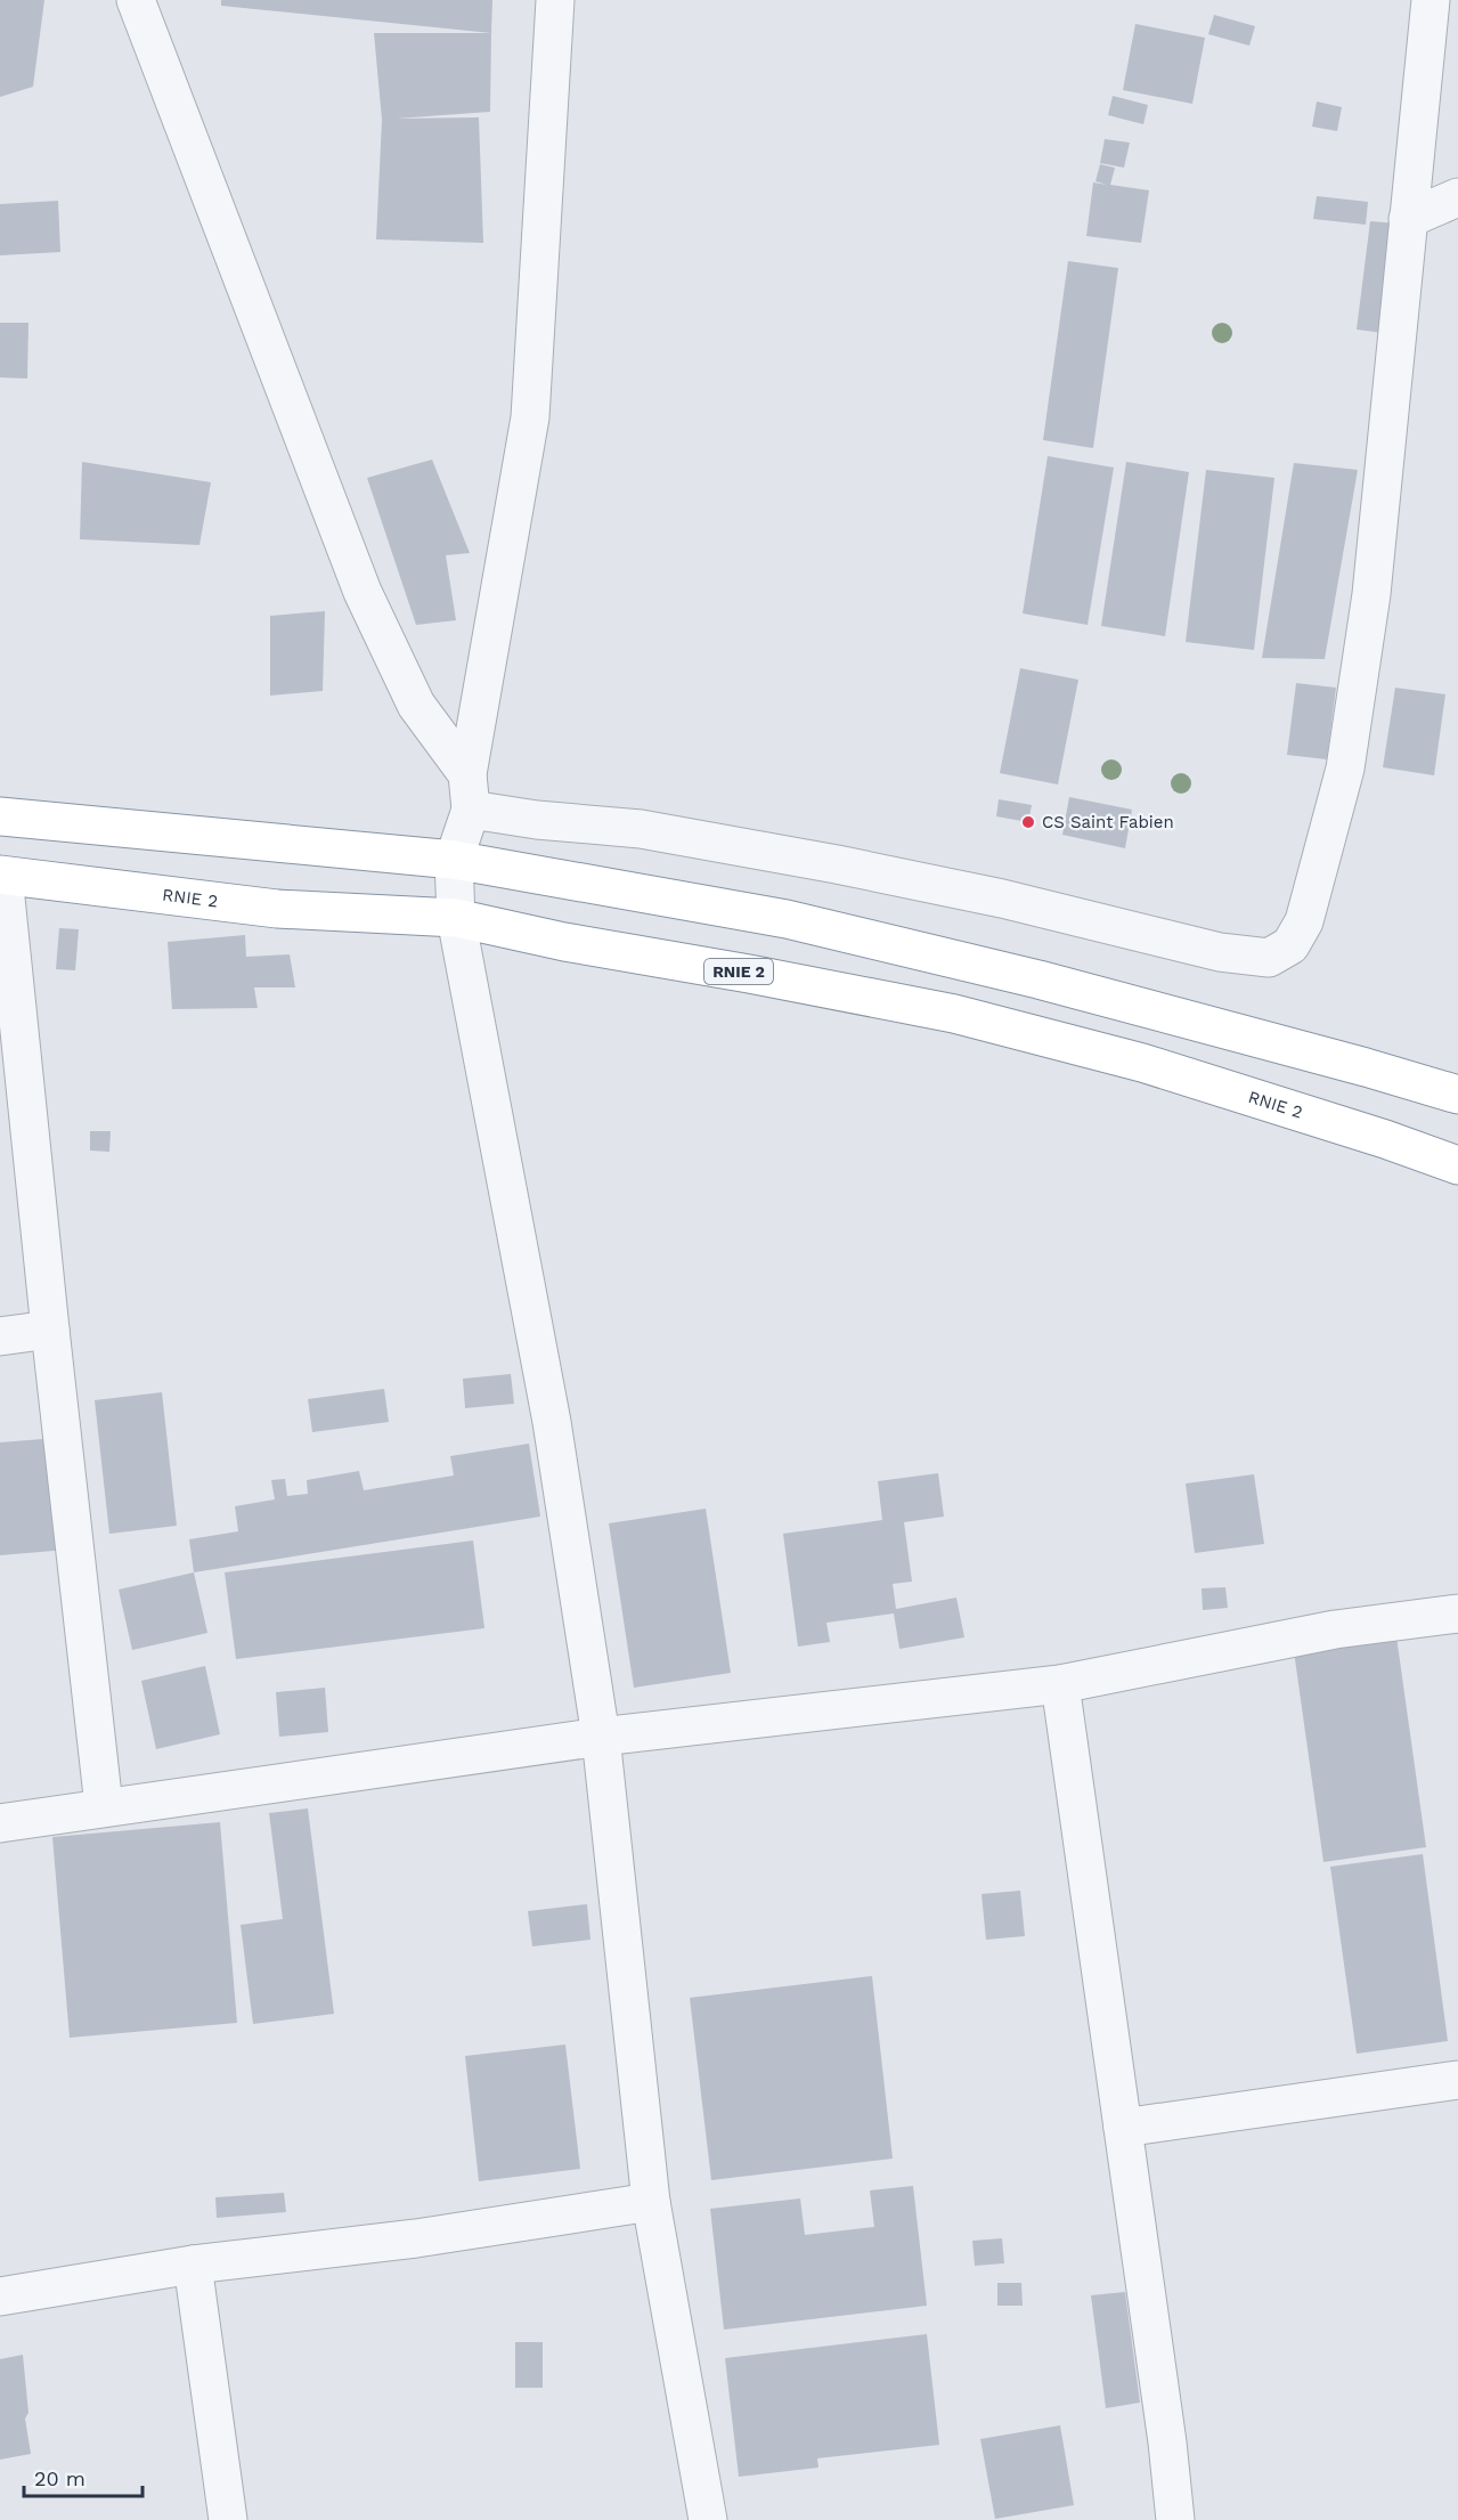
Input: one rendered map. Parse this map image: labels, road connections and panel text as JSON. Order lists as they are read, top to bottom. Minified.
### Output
{"streets":{"highway":["RNIE 2"]},"places":["CS Saint Fabien"],"scale_bar":"20 m"}
